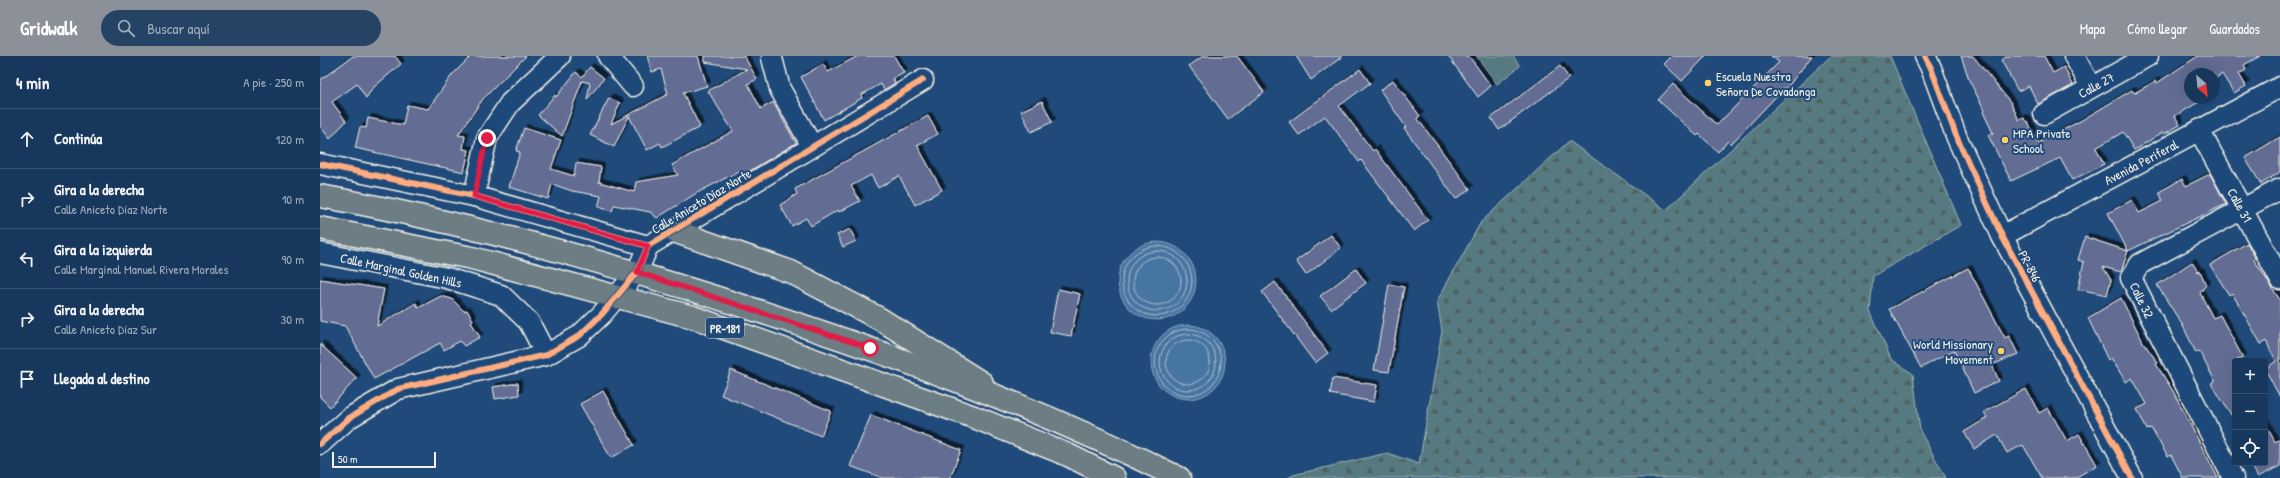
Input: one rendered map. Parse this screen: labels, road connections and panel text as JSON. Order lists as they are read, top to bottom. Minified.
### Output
{"streets":{"main road":["PR-181"],"street":["Calle 27","Avenida Periferal","Calle Aniceto Díaz Norte","Calle 31","PR-846","Calle Marginal Golden Hills","Calle 32"]},"crossings":[["Avenida Periferal","Calle 31"],["Avenida Periferal","PR-846"],["Calle Aniceto Díaz Norte","Calle Marginal Golden Hills"],["Calle Aniceto Díaz Norte","PR-181"],["Calle 31","Calle 32"]],"places":["Escuela Nuestra Señora De Covadonga","MPA Private School","World Missionary Movement"],"scale_bar":"50 m","north":"bottom right","page":{"header":"Gridwalk","search":"Buscar aquí","nav":["Mapa","Cómo llegar","Guardados"],"heading":["4 min","A pie · 250 m"],"list":[["Continúa","120 m"],["Gira a la derecha","Calle Aniceto Díaz Norte","10 m"],["Gira a la izquierda","Calle Marginal Manuel Rivera Morales","90 m"],["Gira a la derecha","Calle Aniceto Díaz Sur","30 m"],"Llegada al destino"],"map_buttons":["+","−"],"scale":"50 m"}}
